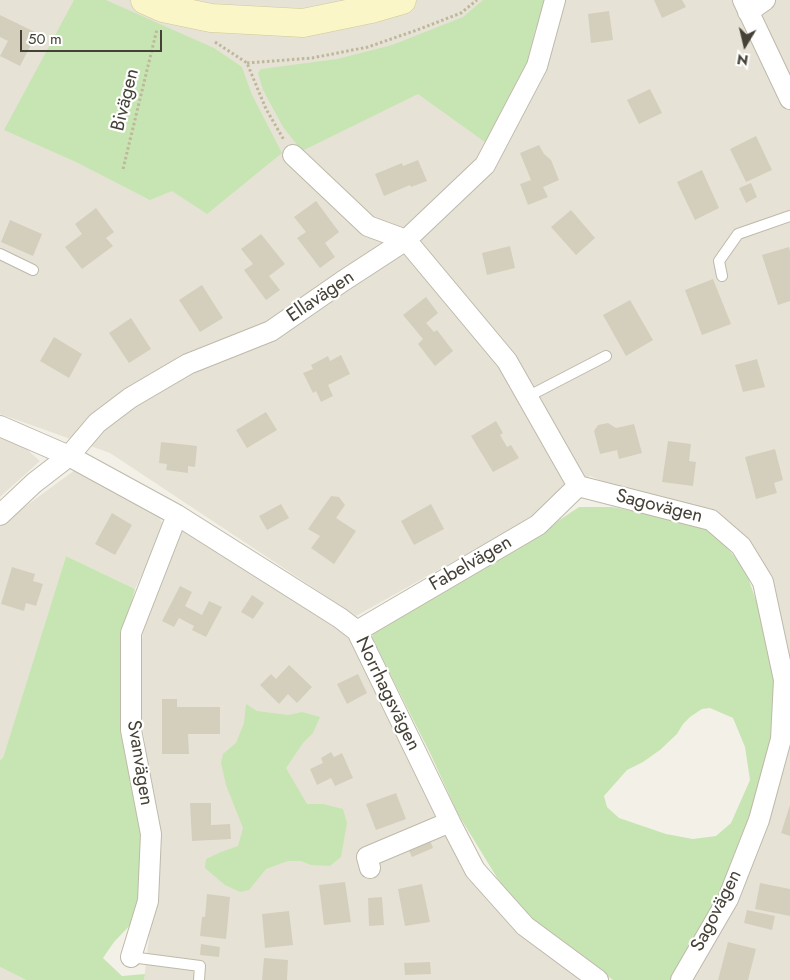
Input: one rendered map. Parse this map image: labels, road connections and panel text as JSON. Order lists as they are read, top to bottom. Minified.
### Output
{"streets":{"street":["Ellavägen","Sagovägen","Fabelvägen","Norrhagsvägen","Svanvägen"],"path":["Bivägen"]},"crossings":[["Ellavägen","Norrhagsvägen"],["Sagovägen","Fabelvägen"],["Fabelvägen","Norrhagsvägen"],["Norrhagsvägen","Svanvägen"]],"scale_bar":"50 m","north":"bottom"}
